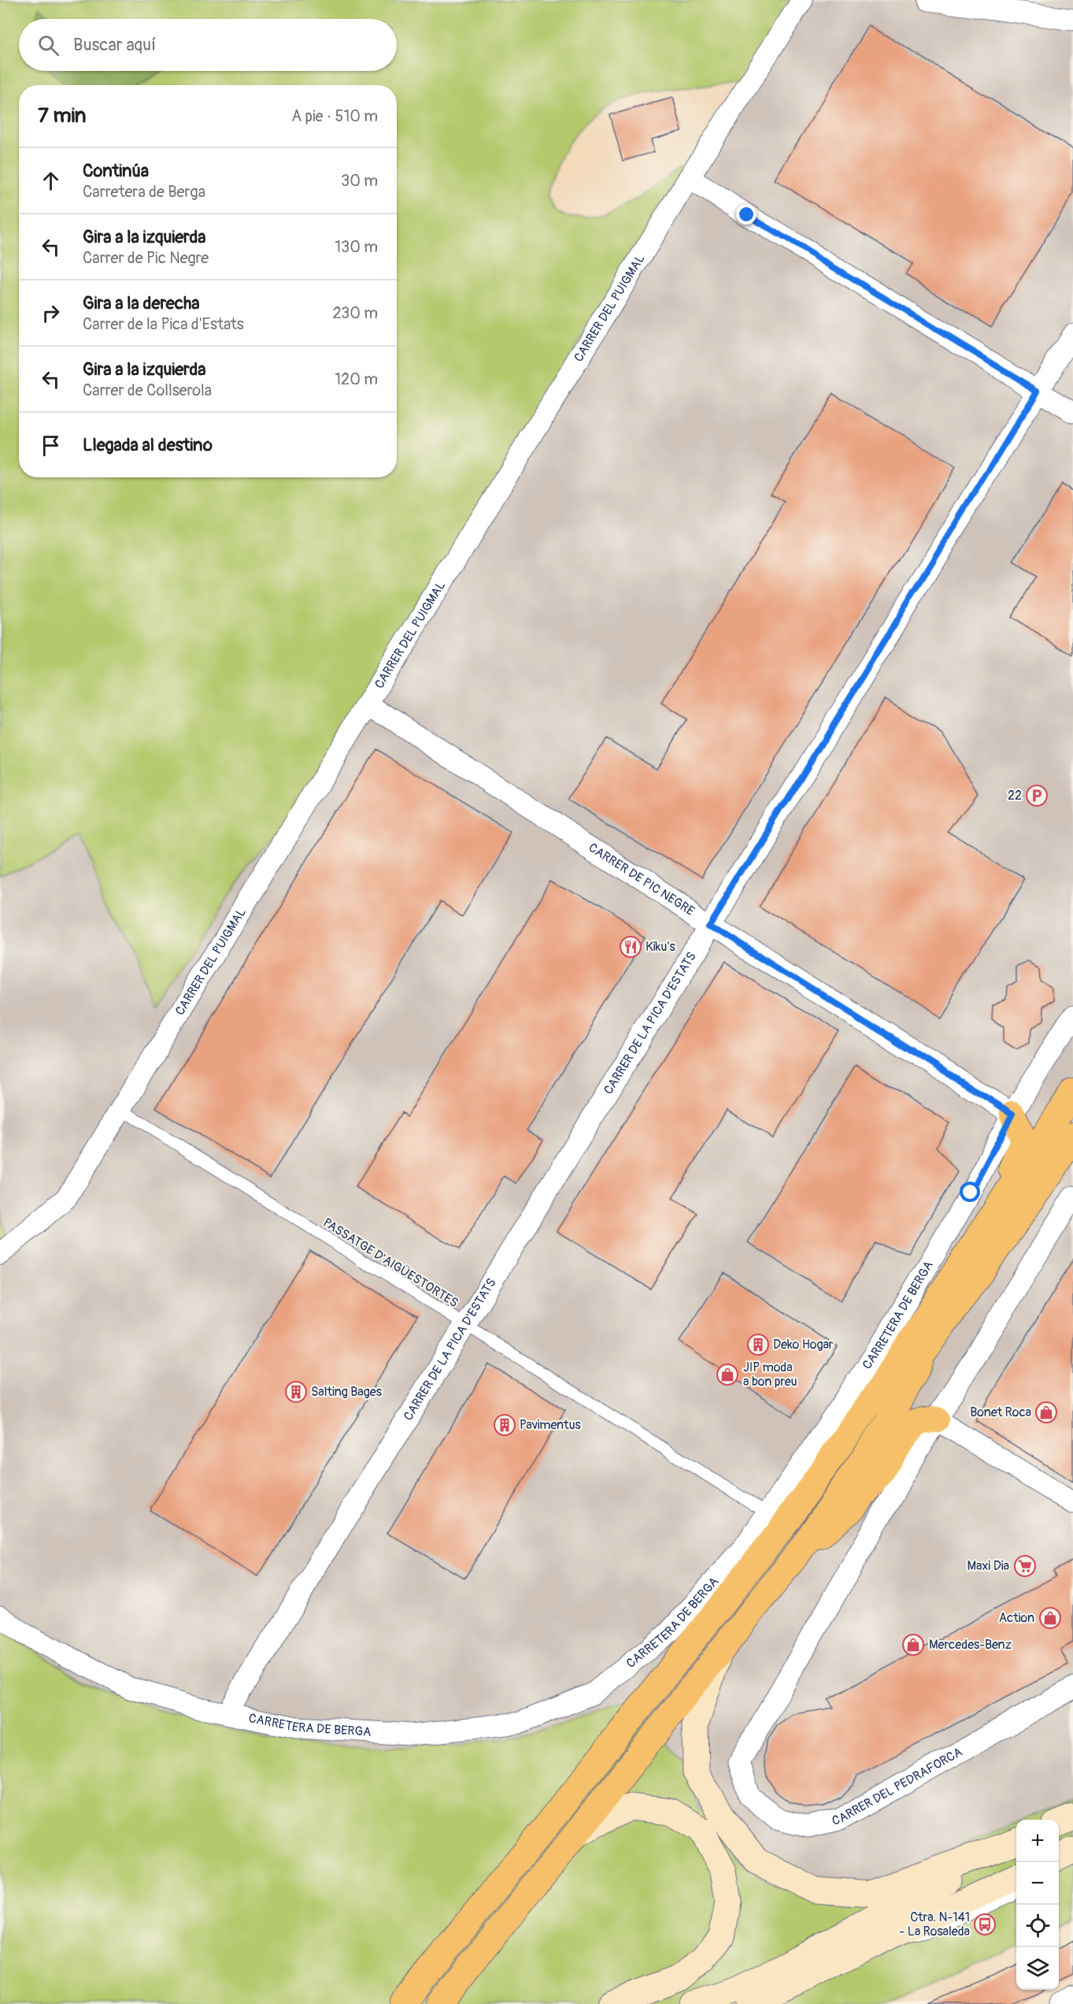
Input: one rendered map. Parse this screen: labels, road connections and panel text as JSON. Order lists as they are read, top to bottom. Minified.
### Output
{"streets":{"street":["CARRER DEL PUIGMAL","CARRER DE PIC NEGRE","CARRER DE LA PICA D'ESTATS","CARRETERA DE BERGA","CARRER DEL PEDRAFORCA"],"lane":["PASSATGE D'AIGÜESTORTES"]},"crossings":[["CARRER DEL PUIGMAL","CARRER DE PIC NEGRE"],["CARRER DEL PUIGMAL","PASSATGE D'AIGÜESTORTES"],["CARRER DE PIC NEGRE","CARRER DE LA PICA D'ESTATS"],["CARRER DE PIC NEGRE","CARRETERA DE BERGA"],["CARRER DE LA PICA D'ESTATS","PASSATGE D'AIGÜESTORTES"],["CARRER DE LA PICA D'ESTATS","CARRETERA DE BERGA"],["PASSATGE D'AIGÜESTORTES","CARRETERA DE BERGA"]],"places":{"parking":["22"],"restaurant":["Kiku's"],"building":["Deko Hogar","Salting Bages","Pavimentus"],"shop":["JIP moda a bon preu","Bonet Roca","Action","Mercedes-Benz"],"supermarket":["Maxi Dia"],"bus stop":["Ctra. N-141 - La Rosaleda"]},"page":{"search":"Buscar aquí","heading":["7 min","A pie · 510 m"],"list":[["Continúa","Carretera de Berga","30 m"],["Gira a la izquierda","Carrer de Pic Negre","130 m"],["Gira a la derecha","Carrer de la Pica d'Estats","230 m"],["Gira a la izquierda","Carrer de Collserola","120 m"],"Llegada al destino"],"map_buttons":["+","−"]}}
